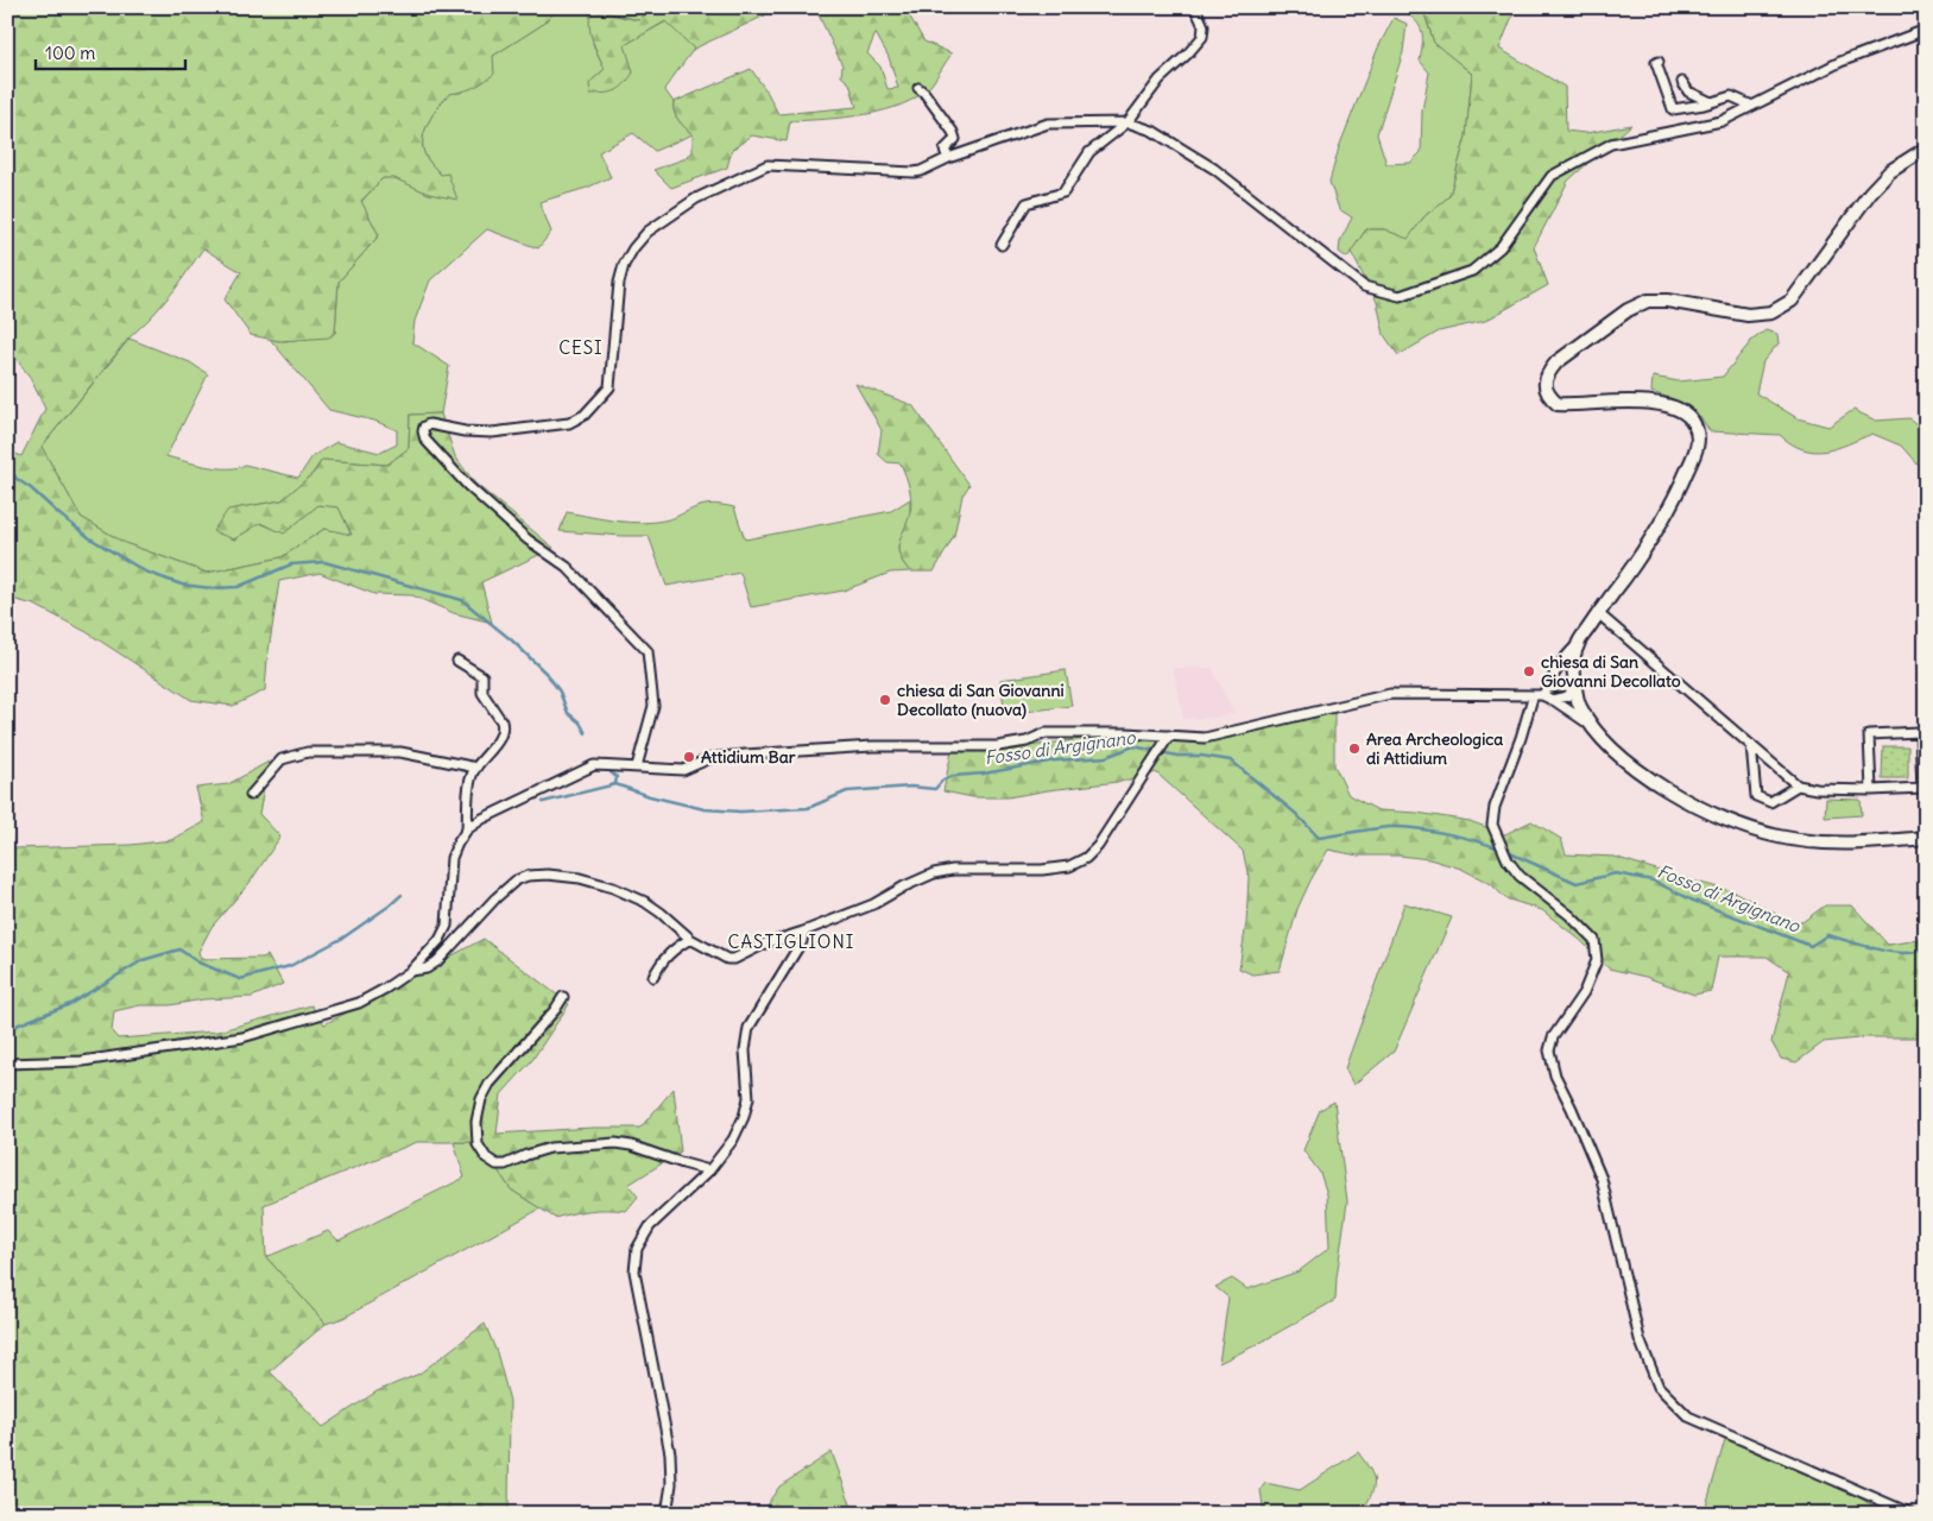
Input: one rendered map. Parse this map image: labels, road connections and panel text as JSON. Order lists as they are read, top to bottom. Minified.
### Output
{"districts":["CESI","CASTIGLIONI"],"water":["Fosso di Argignano"],"places":["chiesa di San Giovanni Decollato","chiesa di San Giovanni Decollato (nuova)","Area Archeologica di Attidium","Attidium Bar"],"scale_bar":"100 m"}
